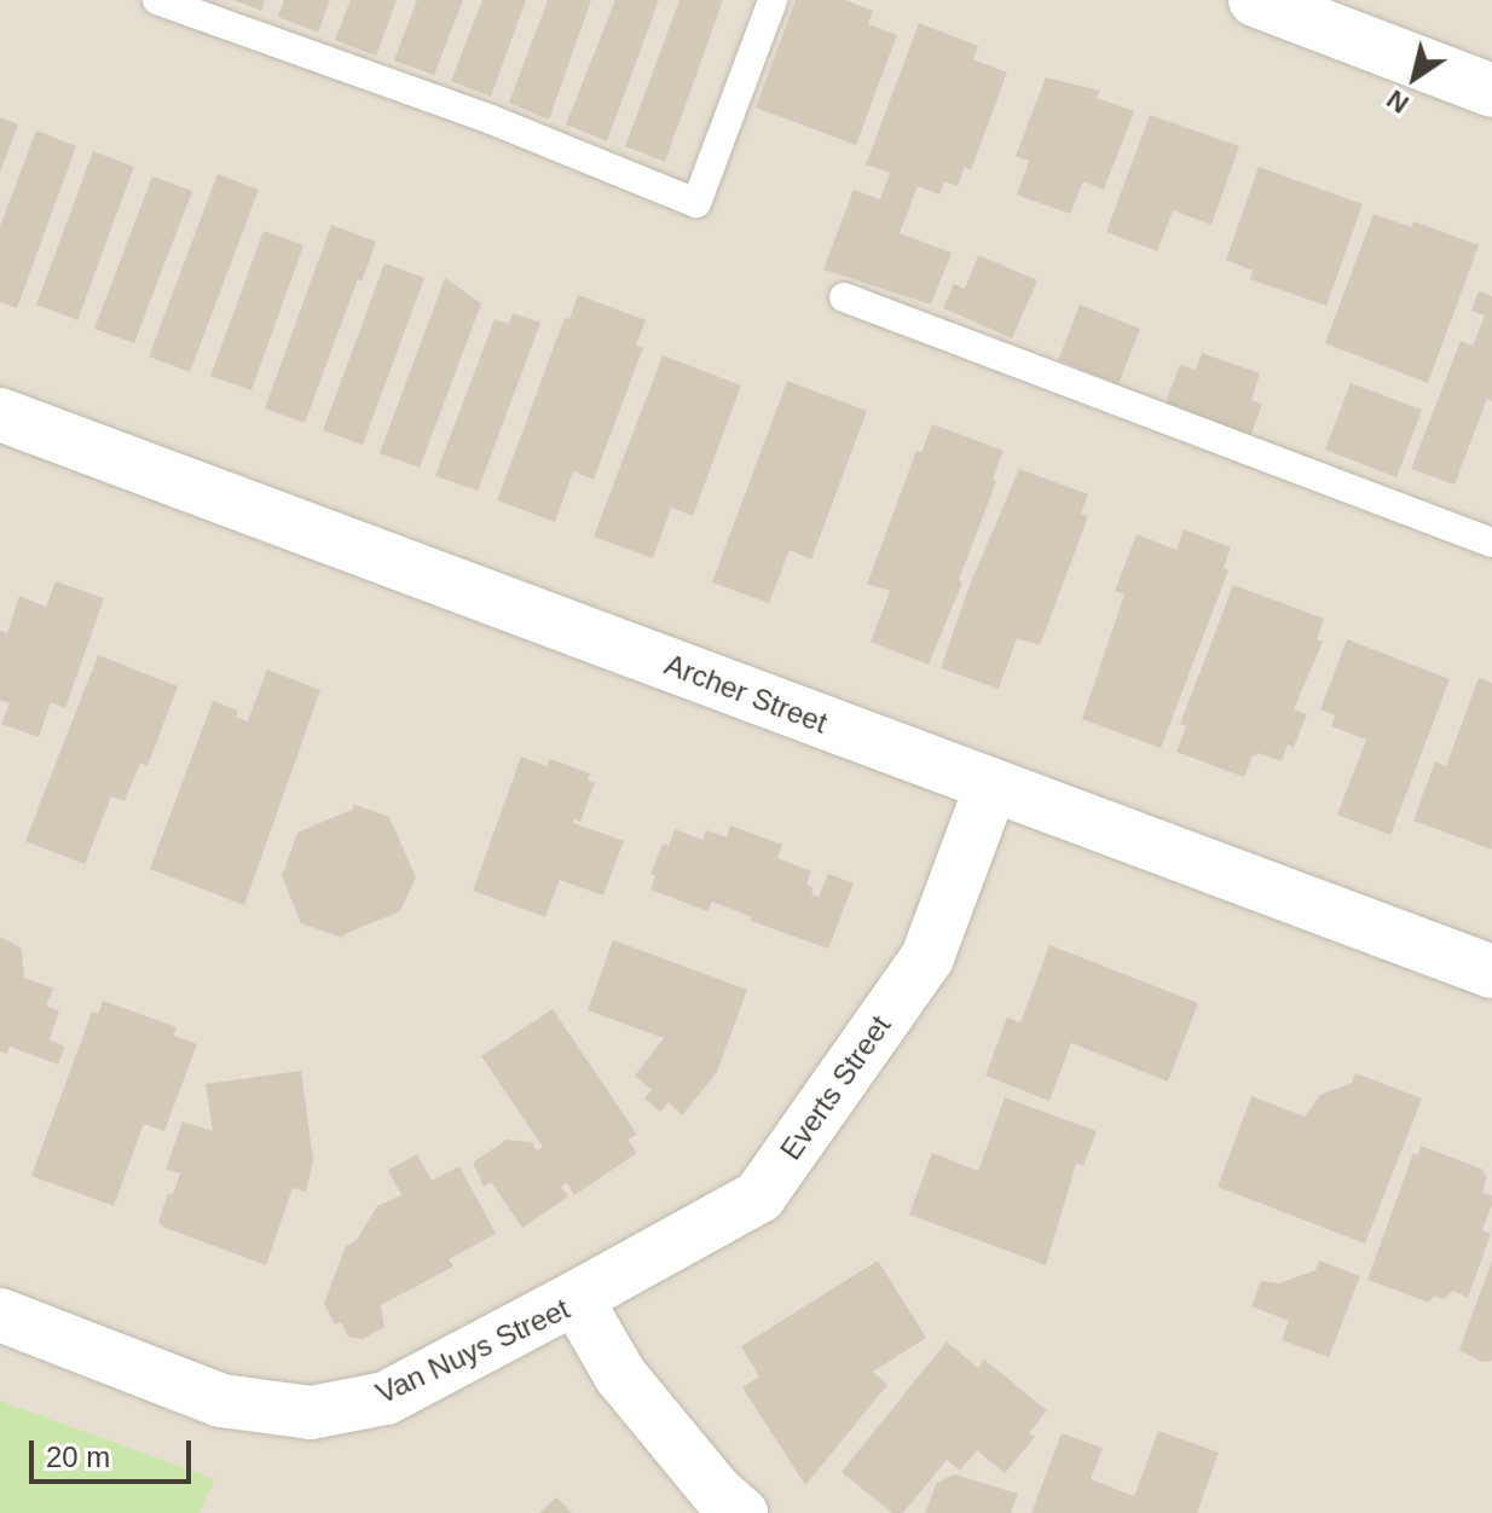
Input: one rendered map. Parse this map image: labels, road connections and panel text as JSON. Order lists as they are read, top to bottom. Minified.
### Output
{"streets":{"street":["Archer Street","Everts Street","Van Nuys Street"]},"crossings":[["Archer Street","Everts Street"],["Everts Street","Van Nuys Street"]],"scale_bar":"20 m","north":"bottom left"}
